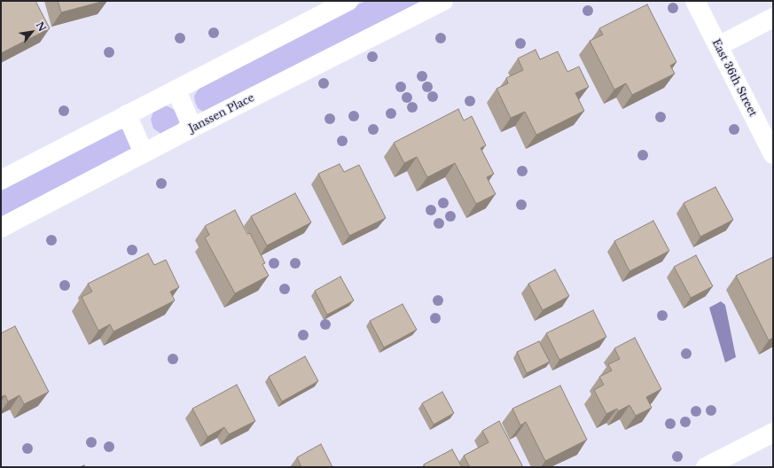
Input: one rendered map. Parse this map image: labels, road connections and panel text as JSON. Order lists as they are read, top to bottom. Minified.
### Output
{"streets":{"street":["East 36th Street","Janssen Place"]},"north":"top right"}
